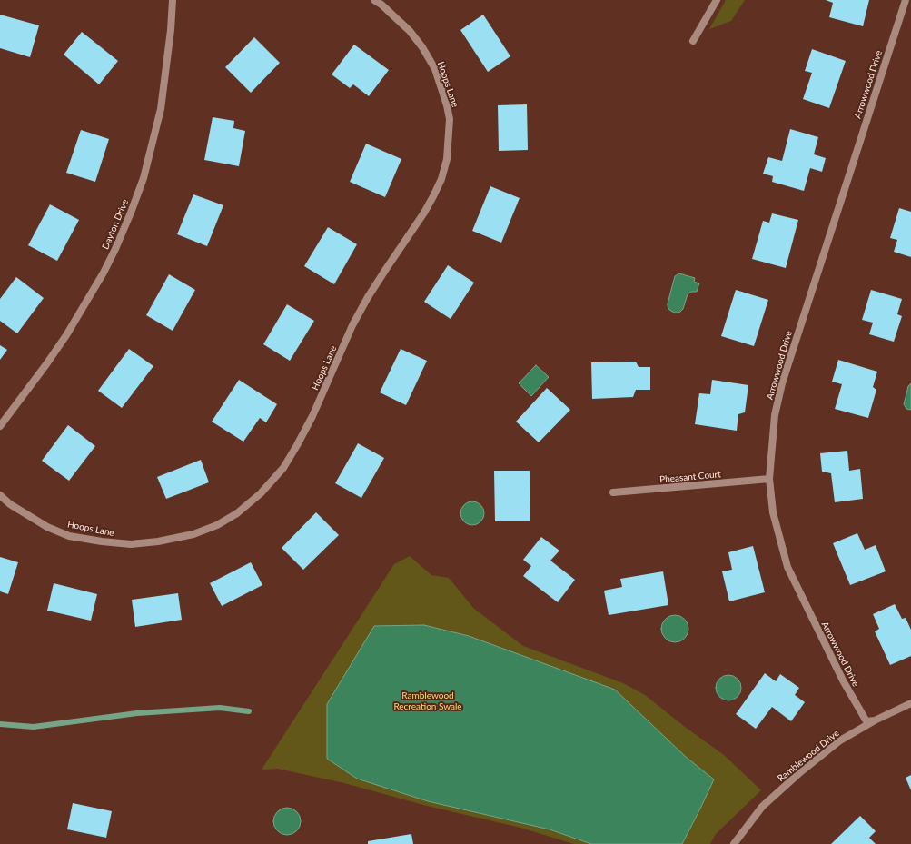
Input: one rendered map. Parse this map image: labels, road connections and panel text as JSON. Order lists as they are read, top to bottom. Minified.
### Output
{"streets":{"street":["Hoops Lane","Arrowwood Drive","Dayton Drive","Pheasant Court","Ramblewood Drive"]},"crossings":[["Arrowwood Drive","Pheasant Court"],["Arrowwood Drive","Ramblewood Drive"]],"parks":["Ramblewood Recreation Swale"]}
